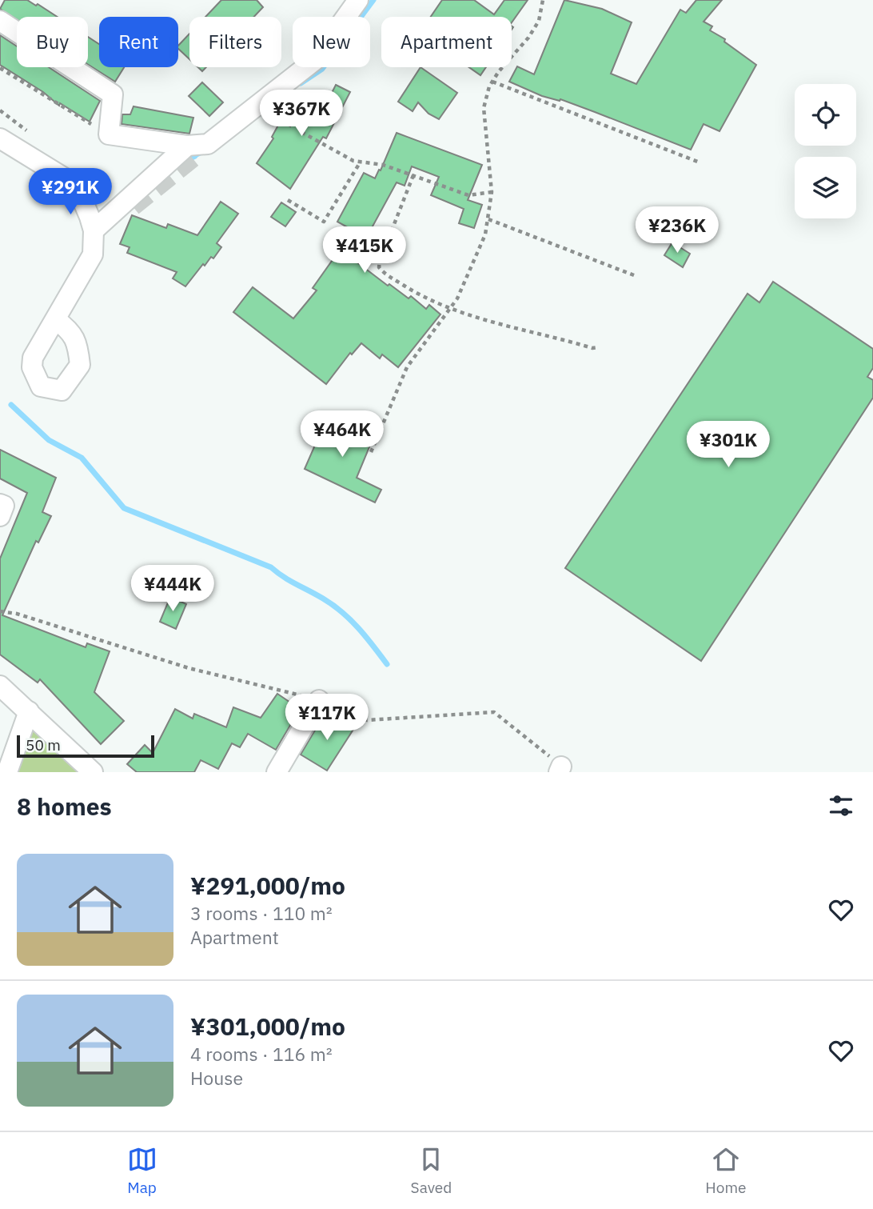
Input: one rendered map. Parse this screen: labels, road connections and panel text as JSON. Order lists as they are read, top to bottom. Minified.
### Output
{"scale_bar":"50 m","page":{"chip":["Buy","Rent","Filters","New","Apartment"],"price":["¥367K","¥291K","¥236K","¥415K","¥464K","¥301K","¥444K","¥117K"],"scale":"50 m","heading":"8 homes","list":[{"name":"¥291,000/mo","note":"3 rooms · 110 m² · Apartment"},{"name":"¥301,000/mo","note":"4 rooms · 116 m² · House"}],"tabs":["Map","Saved","Home"]}}
